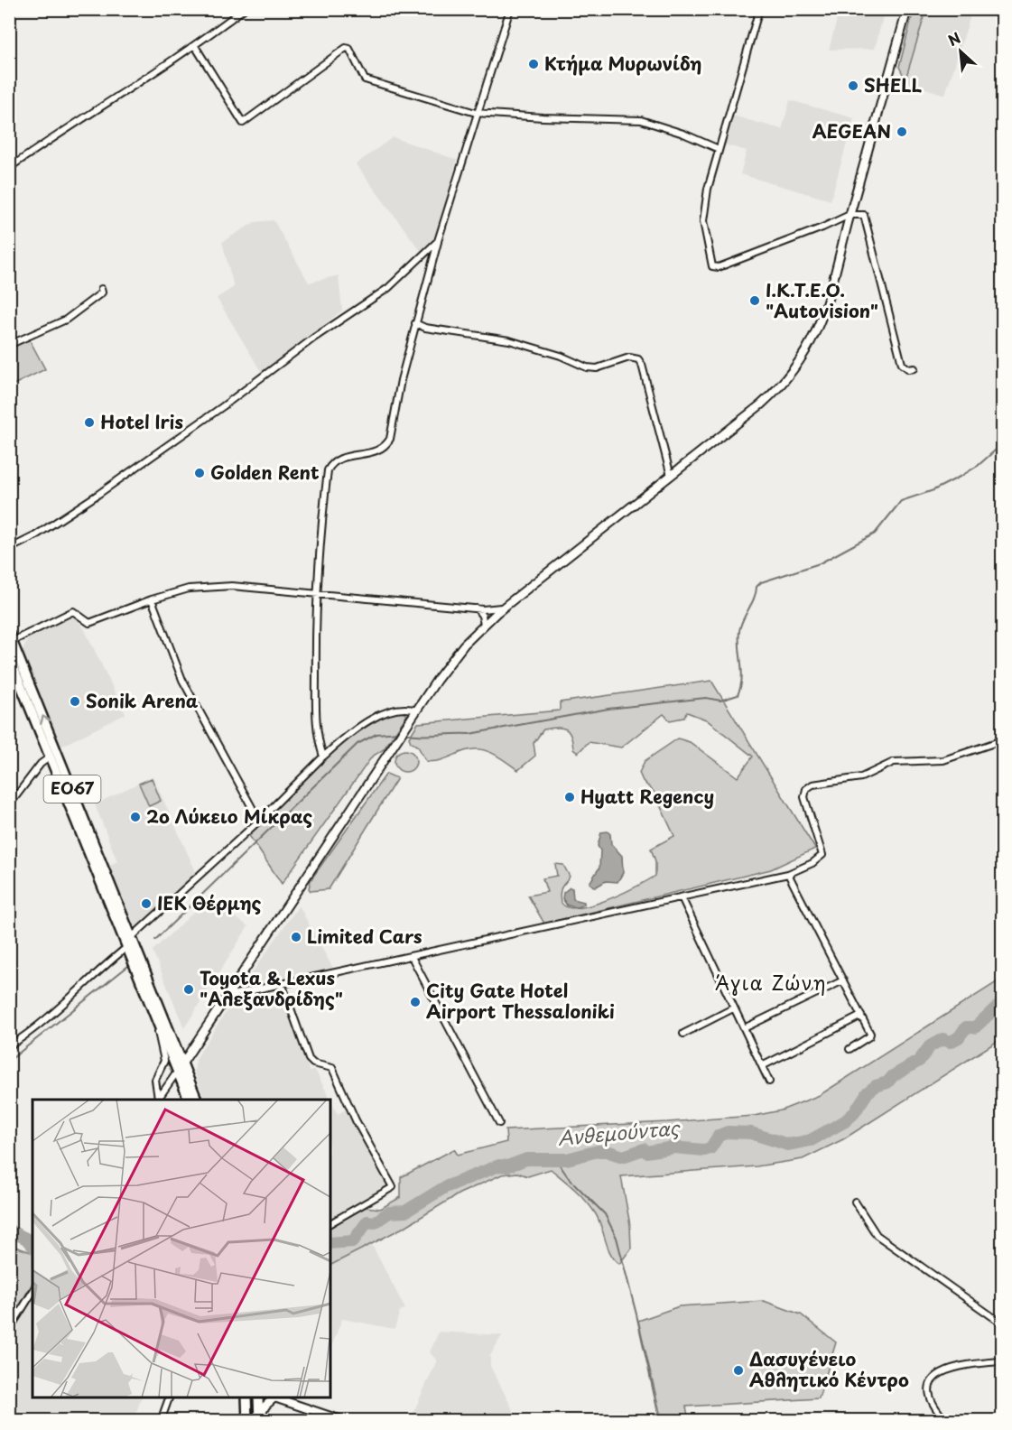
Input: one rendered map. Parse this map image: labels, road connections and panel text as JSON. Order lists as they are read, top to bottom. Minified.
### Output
{"streets":{"main road":["ΕΟ67"]},"districts":["Άγια Ζώνη"],"water":["Ανθεμούντας"],"places":["Κτήμα Μυρωνίδη","SHELL","AEGEAN","I.Κ.Τ.Ε.Ο. \"Autovision\"","Hotel Iris","Golden Rent","Sonik Arena","Hyatt Regency","2ο Λύκειο Μίκρας","ΙΕΚ Θέρμης","Limited Cars","Toyota & Lexus \"Αλεξανδρίδης\"","City Gate Hotel Airport Thessaloniki","Δασυγένειο Αθλητικό Κέντρο"],"north":"top left"}
